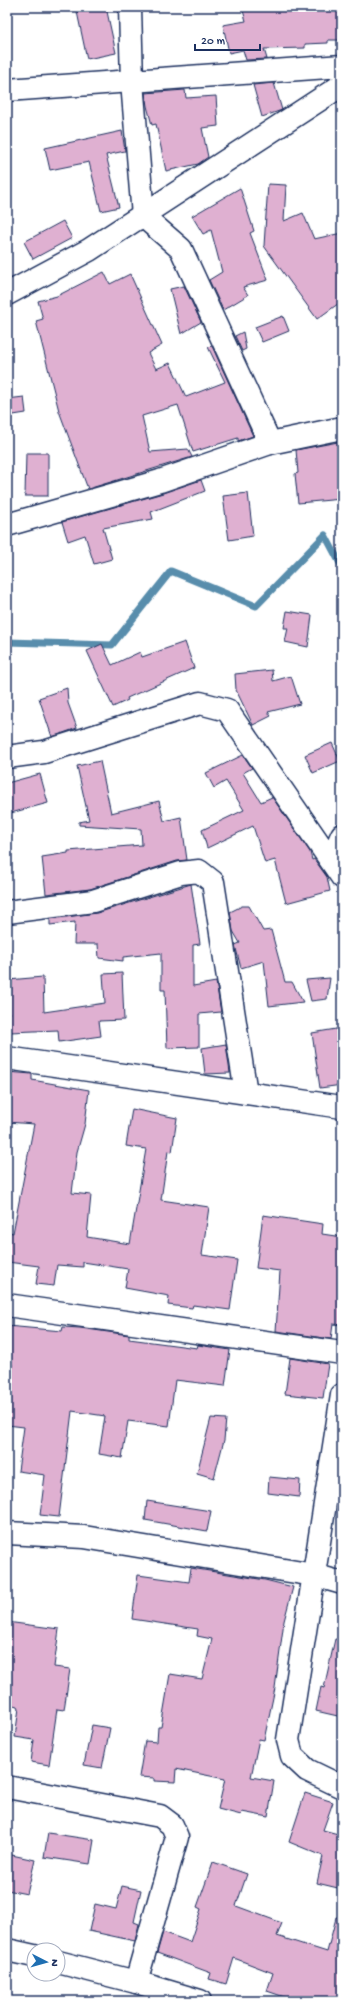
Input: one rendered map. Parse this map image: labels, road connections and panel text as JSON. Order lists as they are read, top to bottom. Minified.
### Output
{"scale_bar":"20 m","north":"right"}
